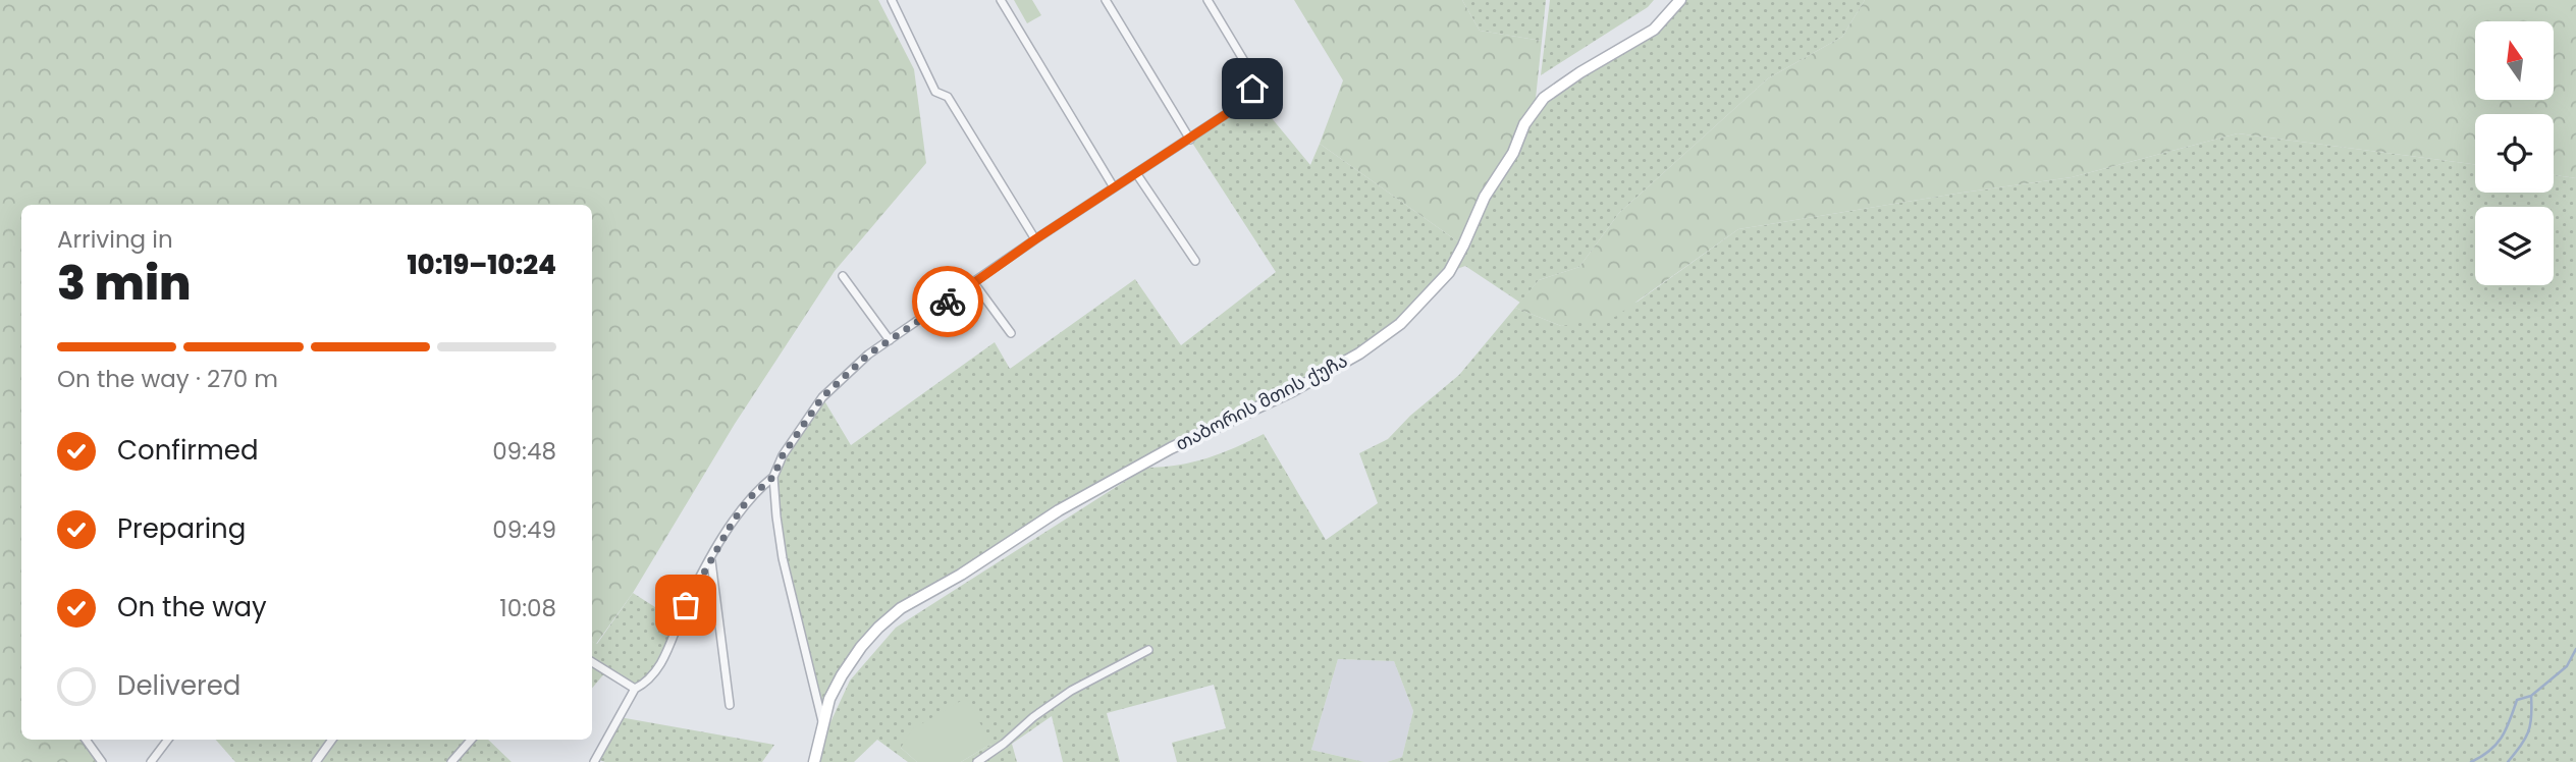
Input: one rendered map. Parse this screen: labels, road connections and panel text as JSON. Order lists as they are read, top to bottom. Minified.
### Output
{"streets":{"main road":["თაბორის მთის ქუჩა"]},"north":"top","page":{"heading":["3 min","Arriving in","10:19–10:24"],"bar":"On the way · 270 m","list":[["Confirmed","09:48"],["Preparing","09:49"],["On the way","10:08"],"Delivered"]}}
